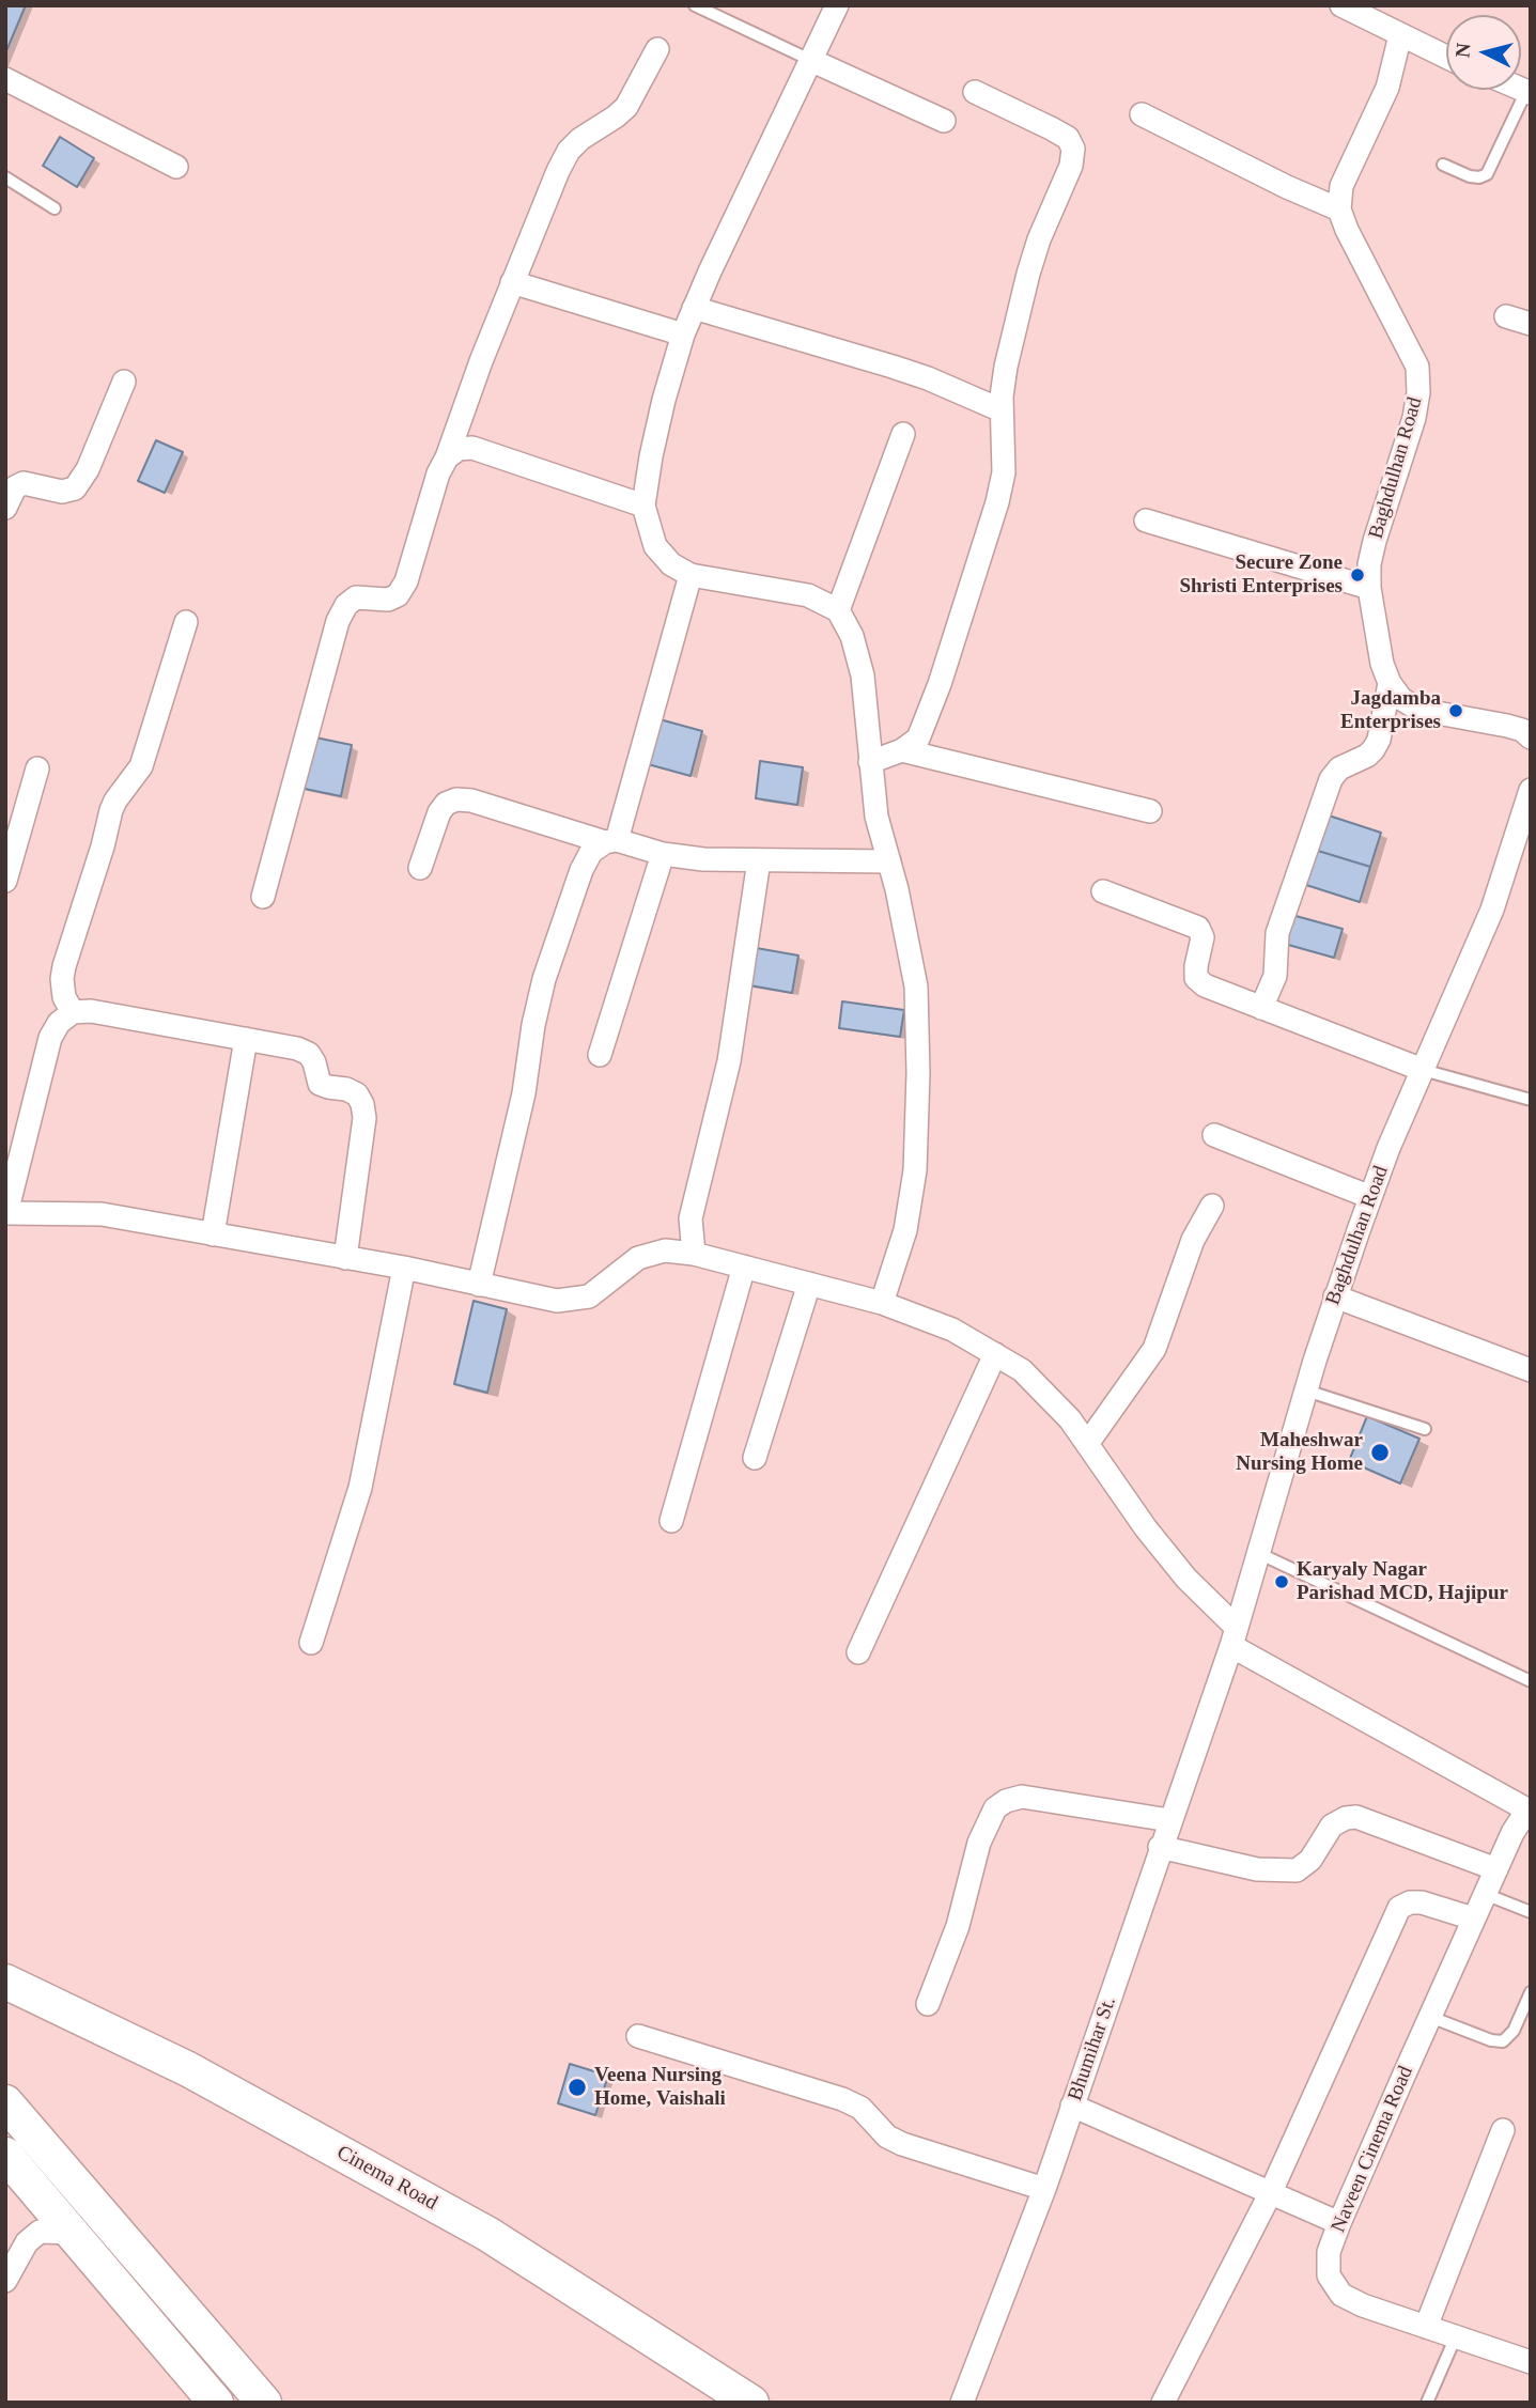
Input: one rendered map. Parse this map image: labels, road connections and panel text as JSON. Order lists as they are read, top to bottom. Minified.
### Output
{"streets":{"street":["Baghdulhan Road","Bhumihar St.","Naveen Cinema Road","Cinema Road"]},"crossings":[["Baghdulhan Road","Bhumihar St."]],"places":["Secure Zone Shristi Enterprises","Jagdamba Enterprises","Maheshwar Nursing Home","Karyaly Nagar Parishad MCD, Hajipur","Veena Nursing Home, Vaishali"],"north":"left"}
